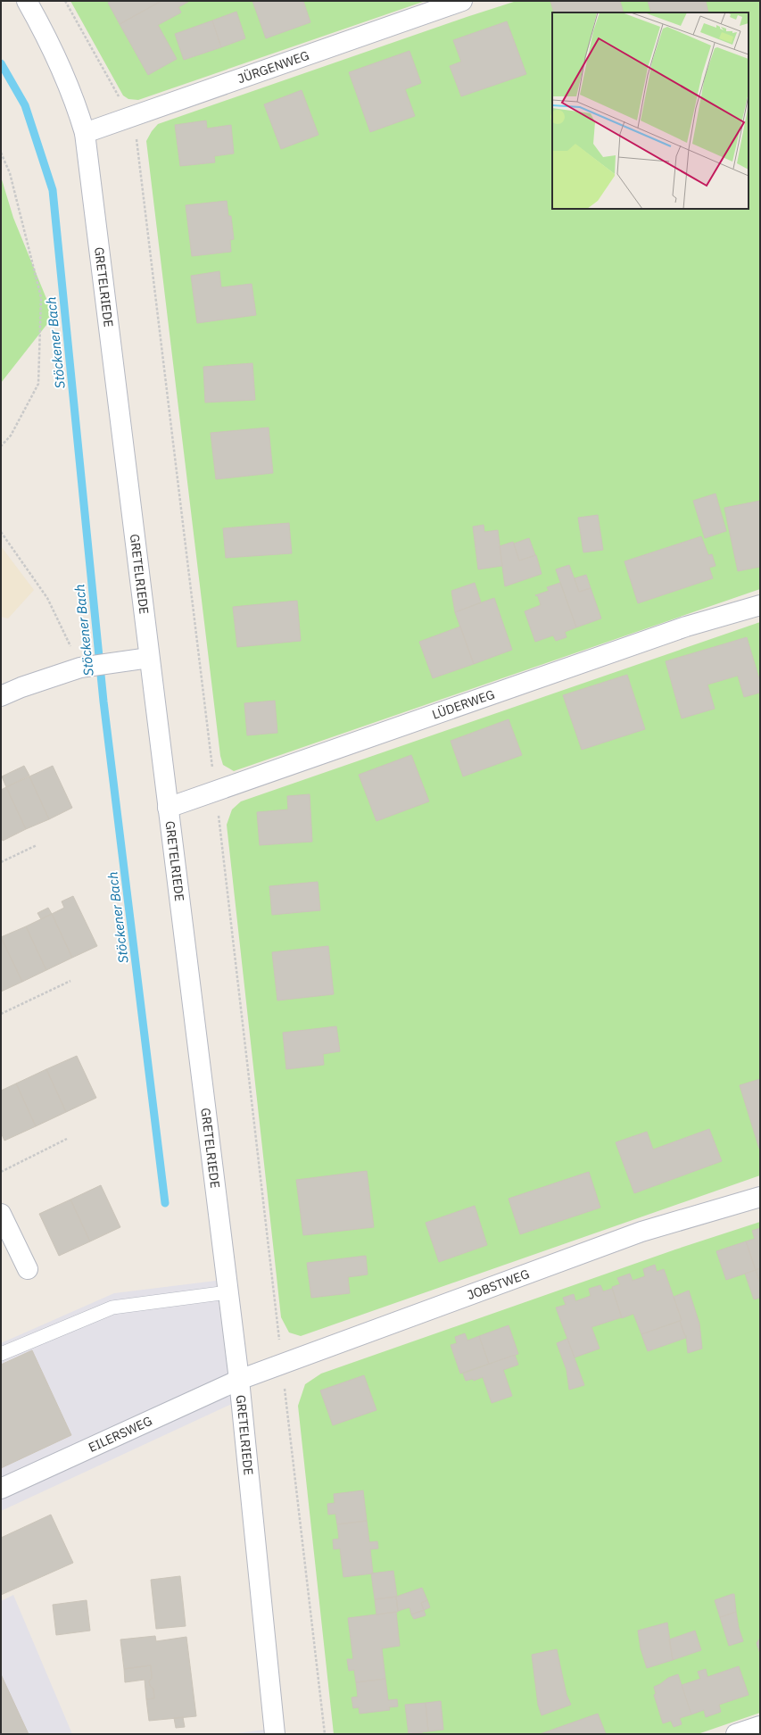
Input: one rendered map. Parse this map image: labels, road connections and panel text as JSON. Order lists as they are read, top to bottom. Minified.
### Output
{"streets":{"street":["JÜRGENWEG","GRETELRIEDE","LÜDERWEG","JOBSTWEG","EILERSWEG"]},"crossings":[["JÜRGENWEG","GRETELRIEDE"],["GRETELRIEDE","LÜDERWEG"],["GRETELRIEDE","JOBSTWEG"],["GRETELRIEDE","EILERSWEG"],["JOBSTWEG","EILERSWEG"]],"water":["Stöckener Bach"]}
